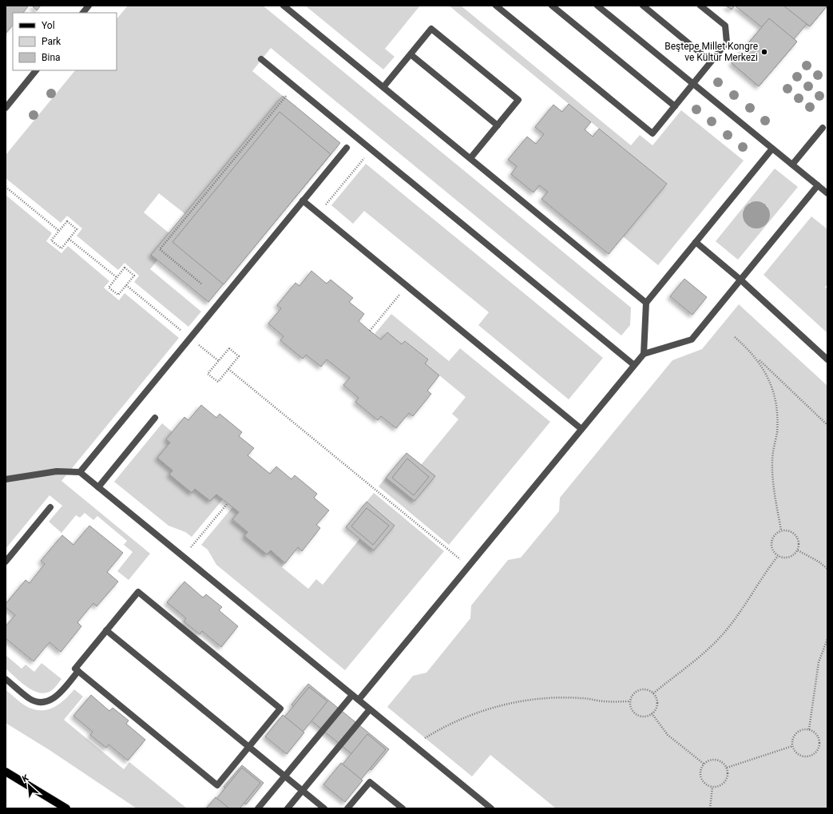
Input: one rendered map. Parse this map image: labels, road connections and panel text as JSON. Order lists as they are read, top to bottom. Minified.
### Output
{"places":["Beştepe Millet Kongre ve Kültür Merkezi"],"legend":["Yol","Park","Bina"],"north":"top left"}
